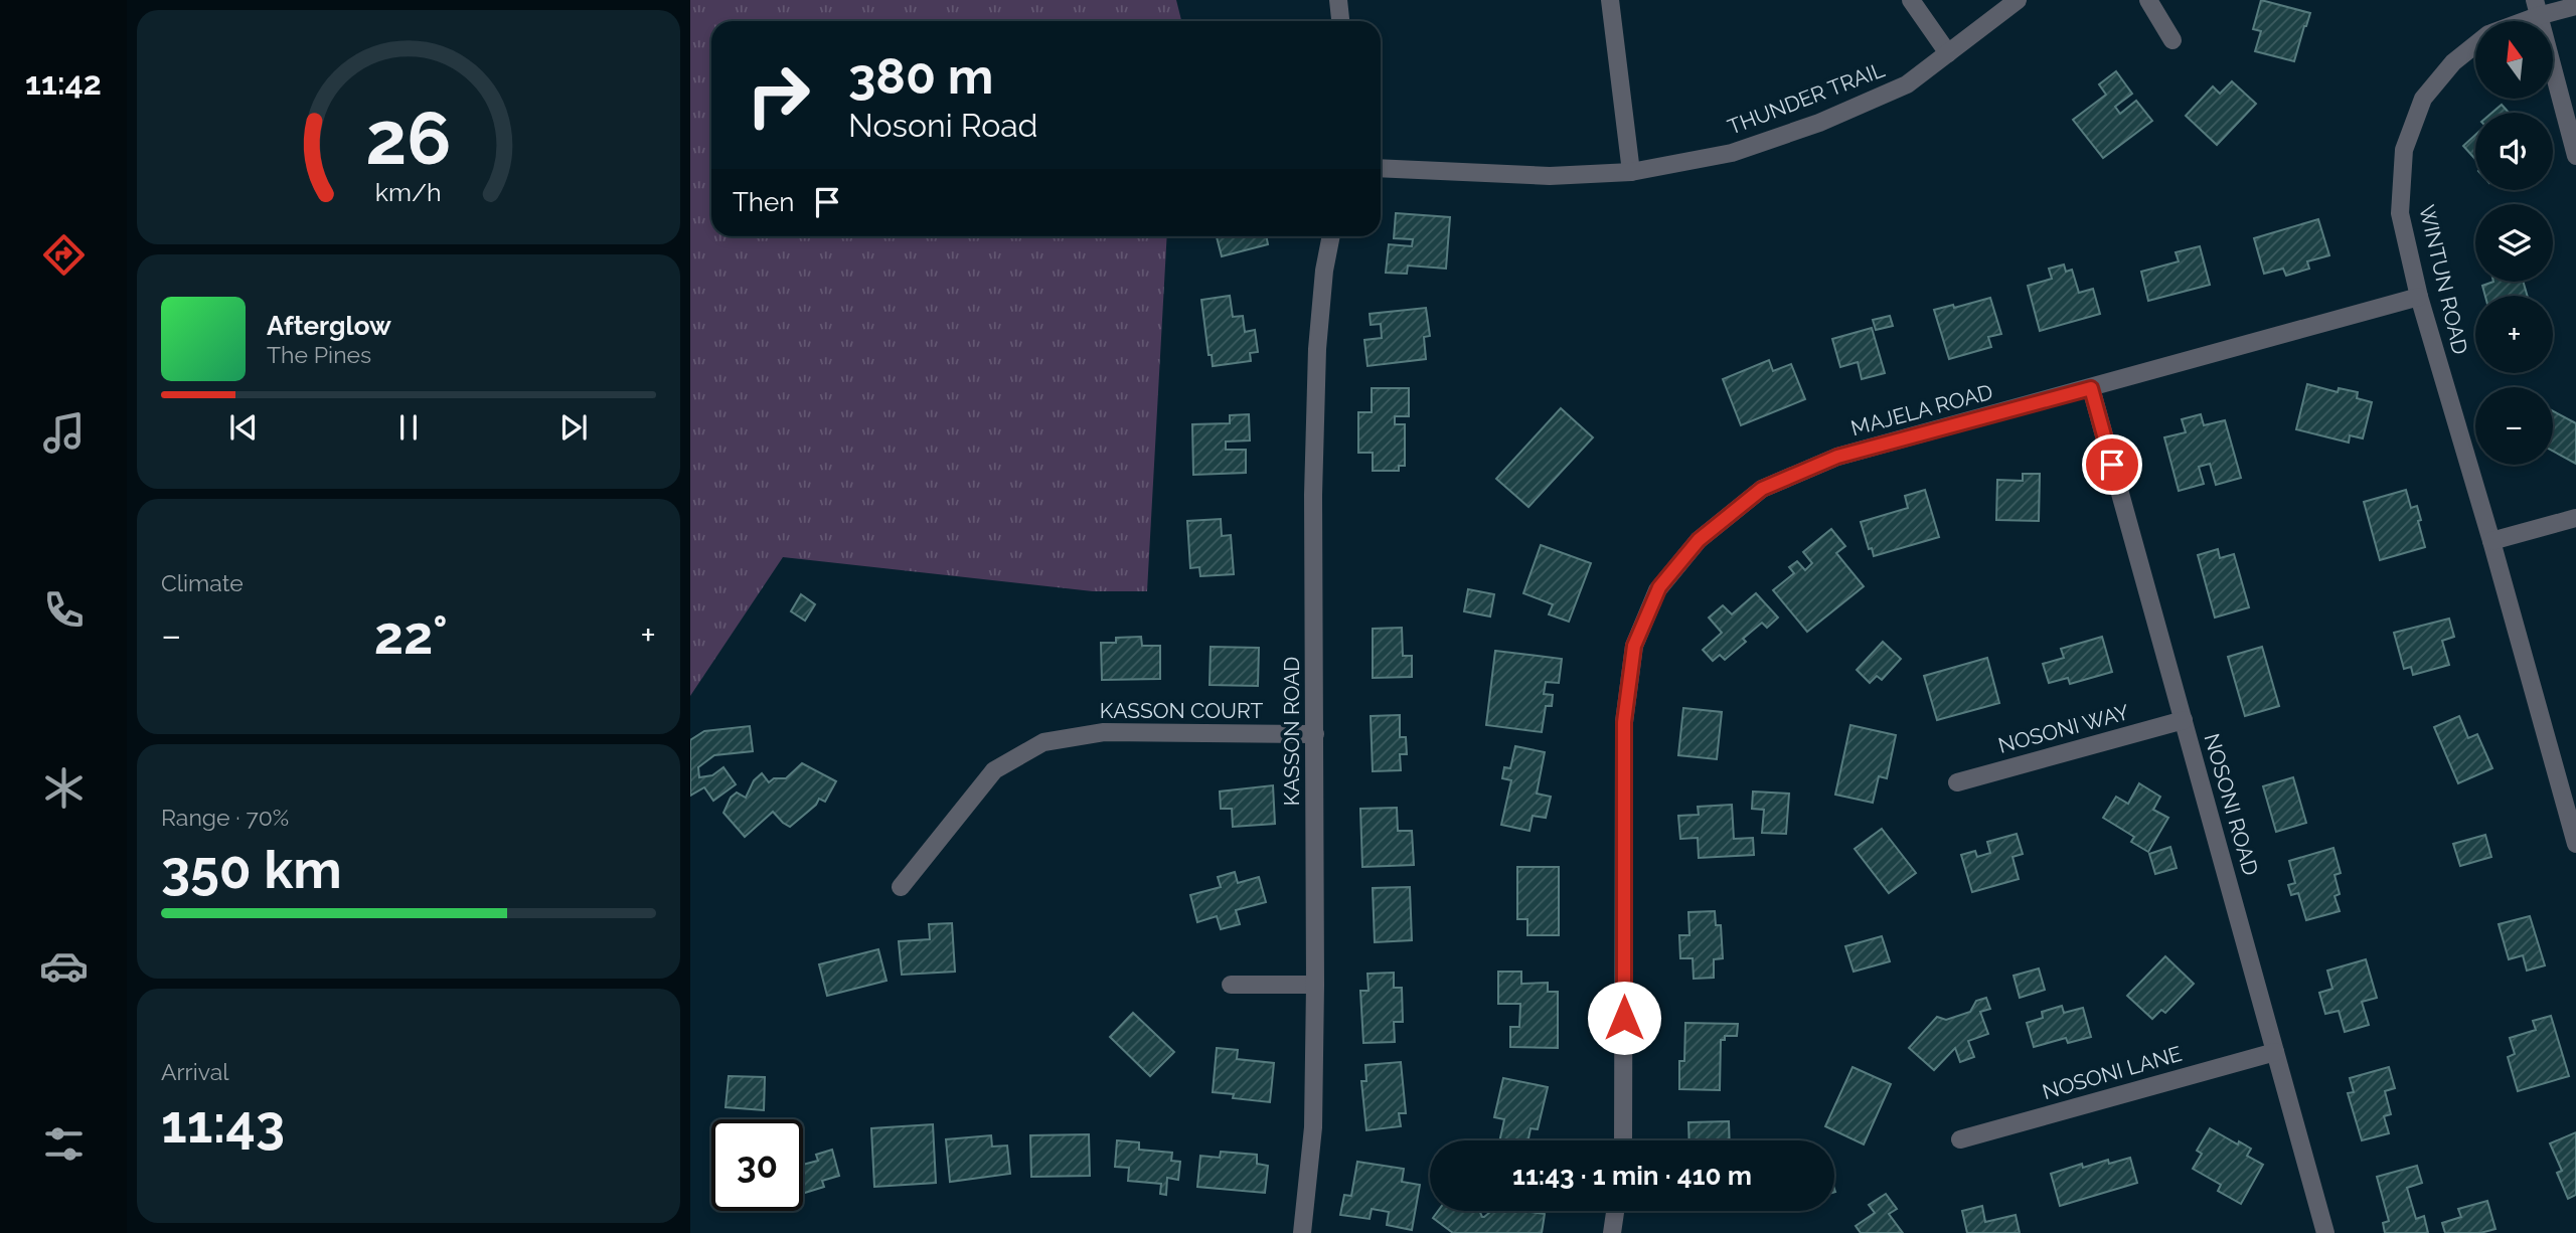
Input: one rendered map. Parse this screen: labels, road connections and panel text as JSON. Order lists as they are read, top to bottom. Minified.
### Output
{"streets":{"street":["THUNDER TRAIL","WINTUN ROAD","MAJELA ROAD","KASSON COURT","NOSONI WAY","KASSON ROAD","NOSONI ROAD","NOSONI LANE"]},"crossings":[["WINTUN ROAD","MAJELA ROAD"],["MAJELA ROAD","NOSONI ROAD"],["KASSON COURT","KASSON ROAD"],["NOSONI WAY","NOSONI ROAD"],["NOSONI ROAD","NOSONI LANE"]],"north":"top","page":{"tabs":"11:42","map_buttons":["+","−"],"turn":["380 m","Nosoni Road"],"then":"Then","song":["Afterglow","The Pines"],"tile":["Climate",["Range · 70%","350 km"],["Arrival","11:43"]],"heat":["−","22°","+"],"limit":"30","trip":"11:43 · 1 min · 410 m","gauge":["26","km/h"]}}
